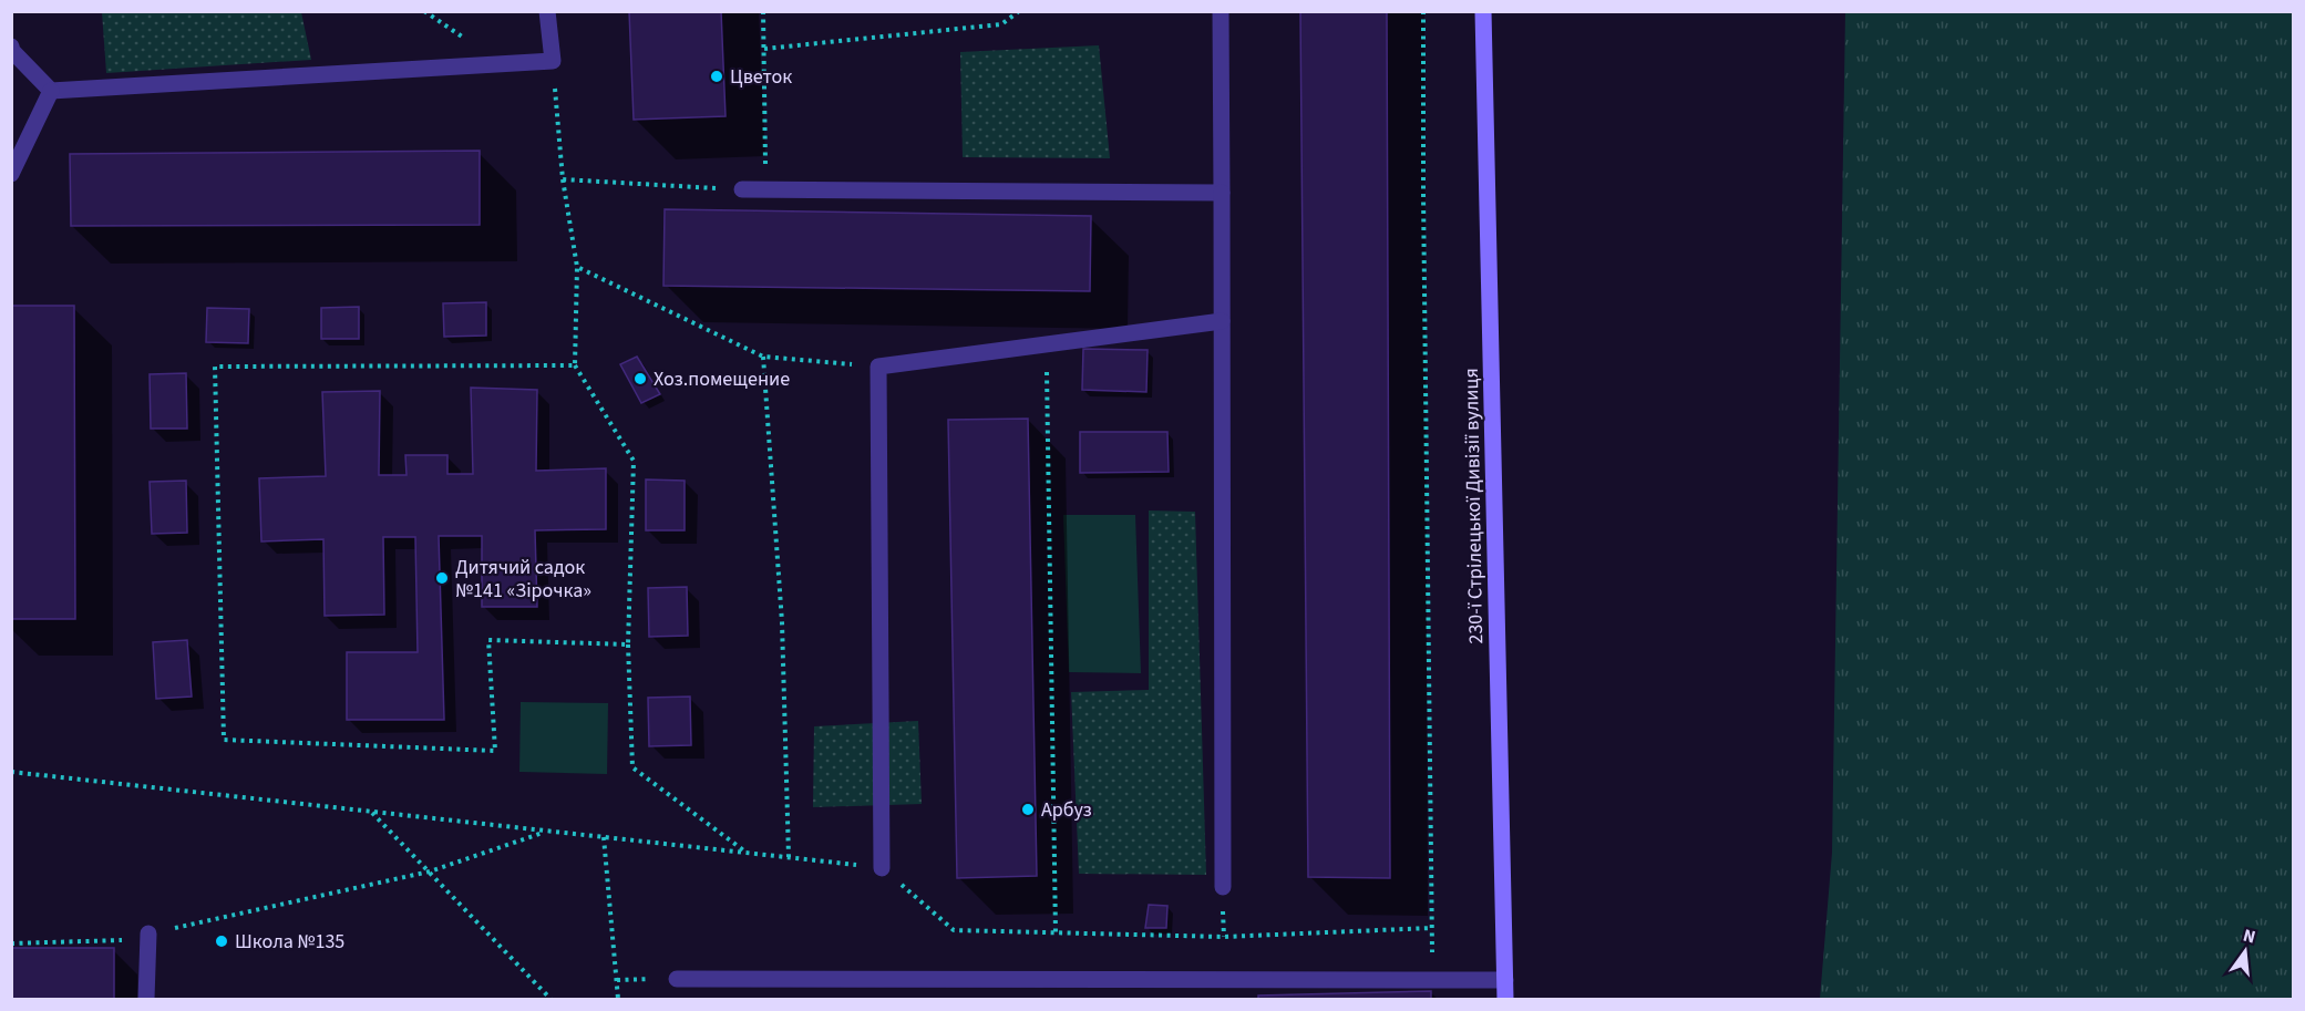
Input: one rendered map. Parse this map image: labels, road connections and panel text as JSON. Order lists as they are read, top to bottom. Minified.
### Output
{"streets":{"street":["230-ї Стрілецької Дивізії вулиця"]},"places":["Цветок","Хоз.помещение","Дитячий садок №141 «Зiрочка»","Арбуз","Школа №135"],"north":"top"}
